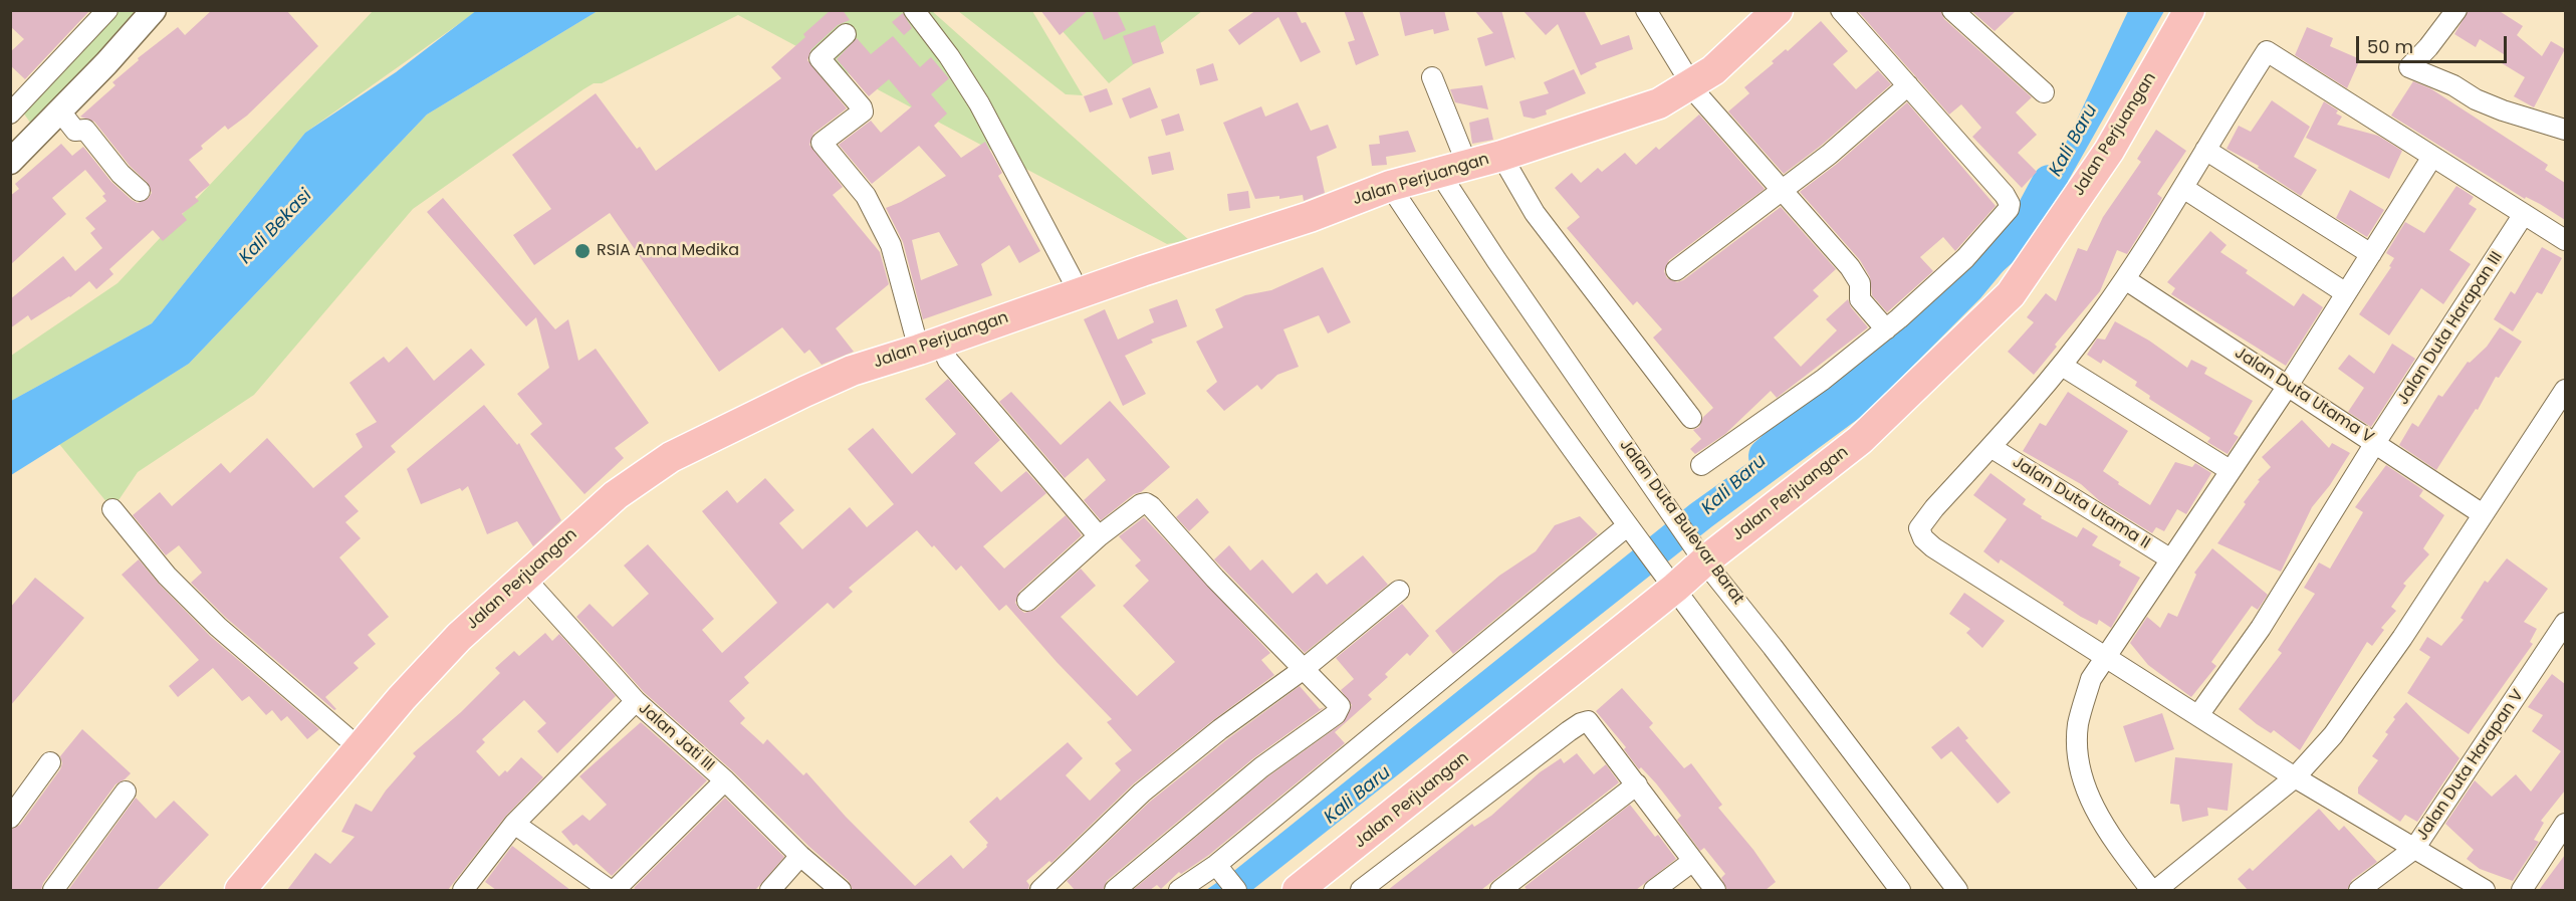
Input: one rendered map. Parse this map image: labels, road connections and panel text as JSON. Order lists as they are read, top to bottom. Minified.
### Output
{"streets":{"main road":["Jalan Perjuangan"],"street":["Jalan Duta Harapan III","Jalan Duta Utama V","Jalan Duta Utama II","Jalan Duta Bulevar Barat","Jalan Jati III","Jalan Duta Harapan V"]},"crossings":[["Jalan Perjuangan","Jalan Duta Bulevar Barat"],["Jalan Duta Harapan III","Jalan Duta Utama V"]],"water":["Kali Baru","Kali Bekasi"],"places":["RSIA Anna Medika"],"scale_bar":"50 m"}
